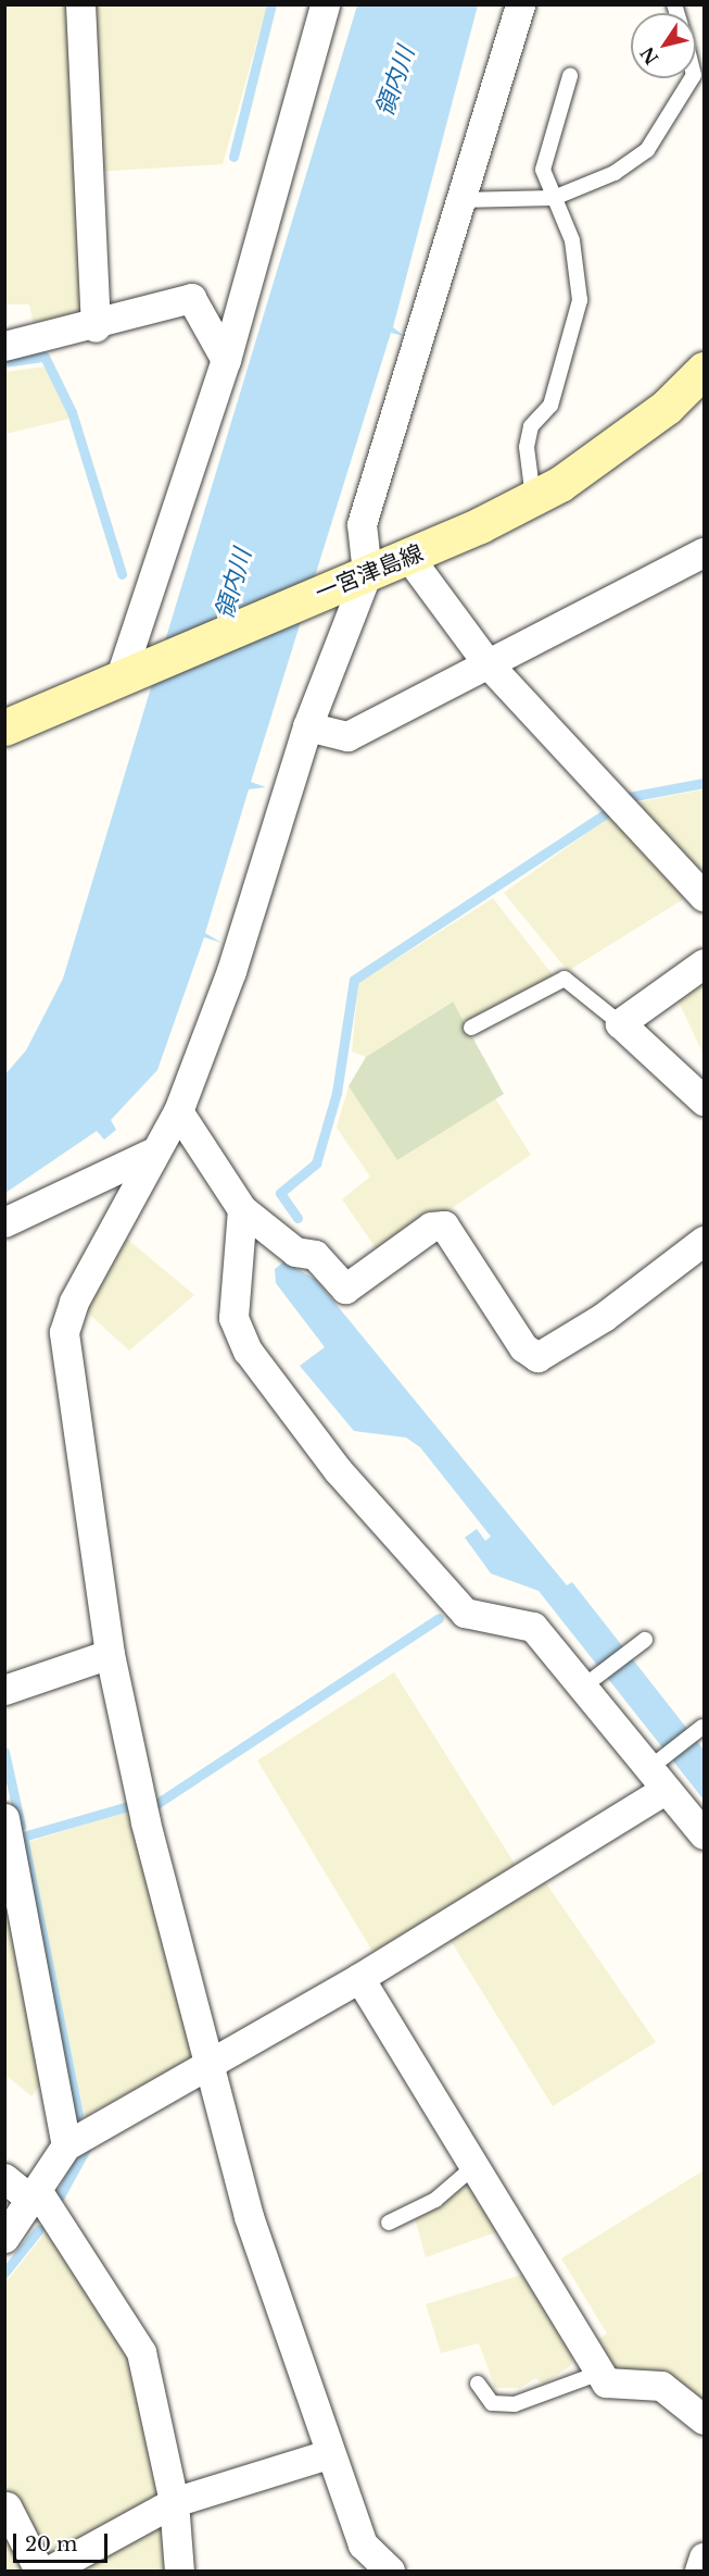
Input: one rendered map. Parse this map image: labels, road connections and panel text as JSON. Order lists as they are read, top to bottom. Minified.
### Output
{"streets":{"main road":["一宮津島線"]},"water":["領内川"],"scale_bar":"20 m","north":"bottom left"}
